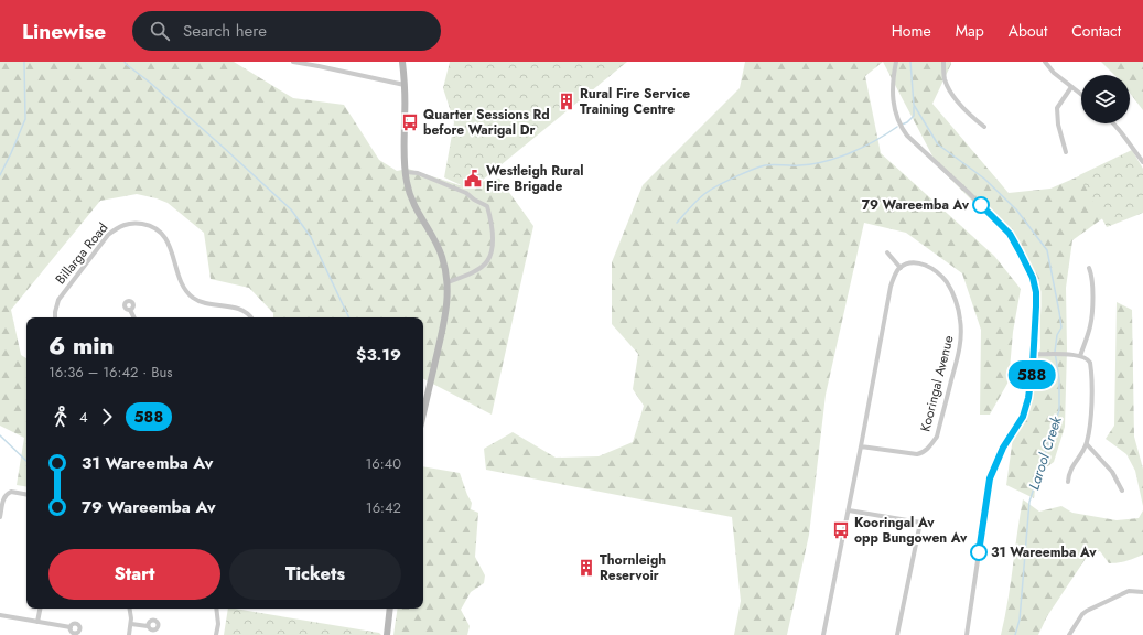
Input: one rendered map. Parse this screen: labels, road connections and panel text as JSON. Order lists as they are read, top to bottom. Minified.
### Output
{"streets":{"street":["Billarga Road","Kooringal Avenue"]},"water":["Larool Creek"],"places":{"building":["Rural Fire Service Training Centre","Thornleigh Reservoir"],"bus stop":["Quarter Sessions Rd before Warigal Dr","Kooringal Av opp Bungowen Av"],"public building":["Westleigh Rural Fire Brigade"],"other":["79 Wareemba Av","31 Wareemba Av"]},"lines":["bus line 588"],"page":{"header":"Linewise","search":"Search here","nav":["Home","Map","About","Contact"],"on_map":"588","heading":["6 min","16:36 – 16:42 · Bus","$3.19"],"legs":["4","588"],"list":[{"name":"31 Wareemba Av","value":"16:40"},{"name":"79 Wareemba Av","value":"16:42"}],"buttons":["Start","Tickets"]}}
